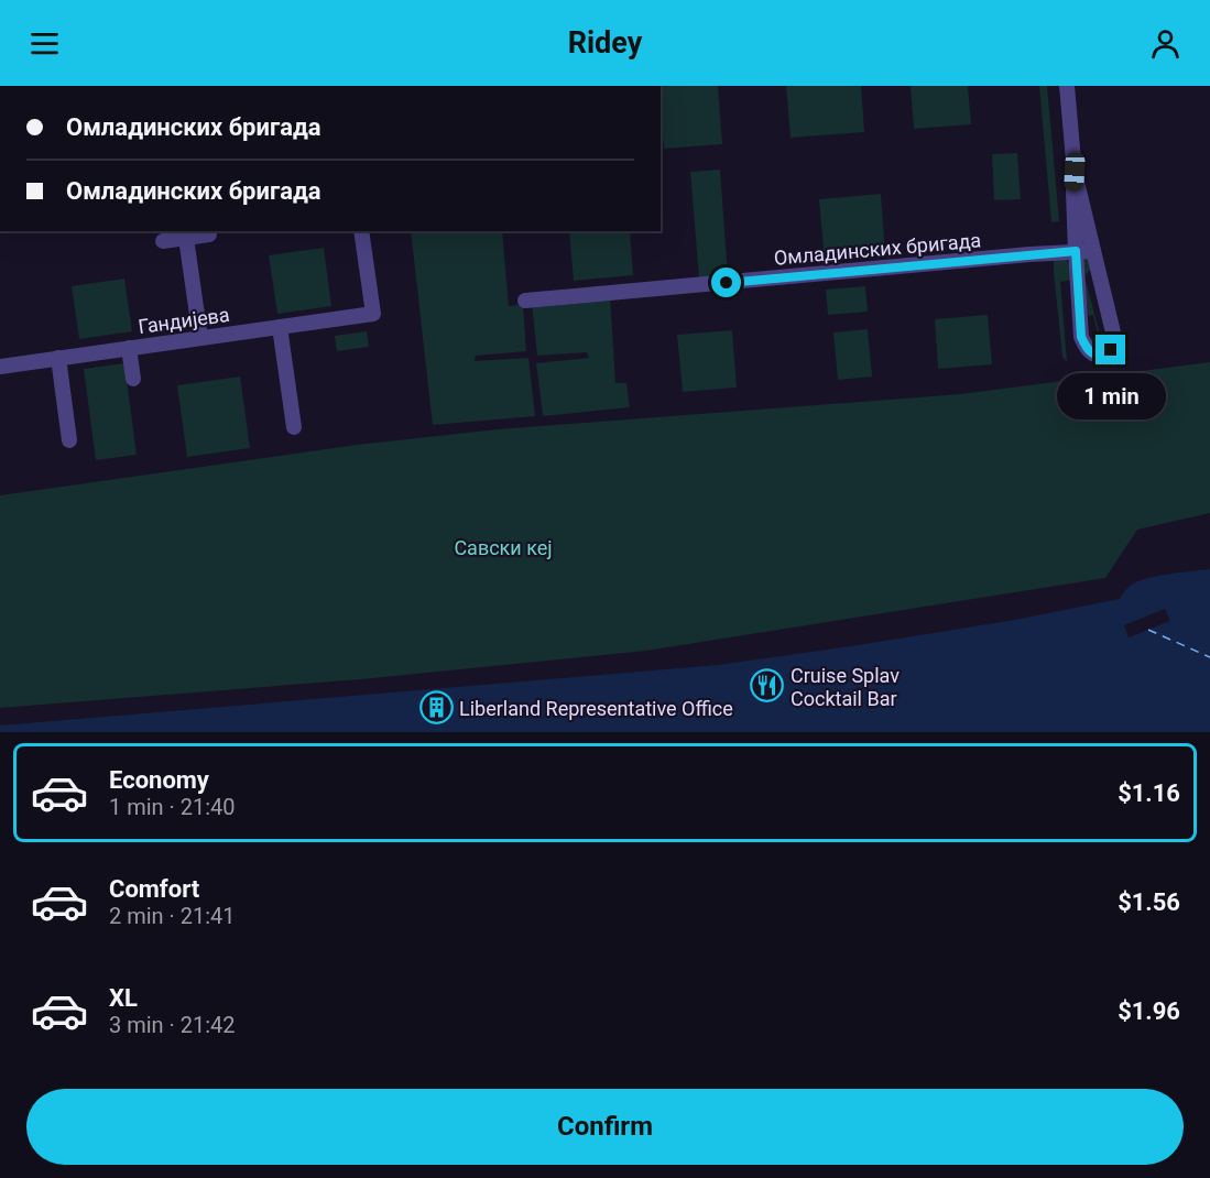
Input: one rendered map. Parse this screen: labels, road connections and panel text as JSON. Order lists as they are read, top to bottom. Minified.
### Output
{"streets":{"street":["Омладинских бригада","Гандијева"]},"parks":["Савски кеј"],"places":{"restaurant":["Cruise Splav Cocktail Bar"],"building":["Liberland Representative Office"]},"page":{"header":"Ridey","banner":["Омладинских бригада","Омладинских бригада"],"bubble":"1 min","list":[{"name":"Economy","note":"1 min · 21:40","value":"$1.16"},{"name":"Comfort","note":"2 min · 21:41","value":"$1.56"},{"name":"XL","note":"3 min · 21:42","value":"$1.96"}],"buttons":"Confirm"}}
